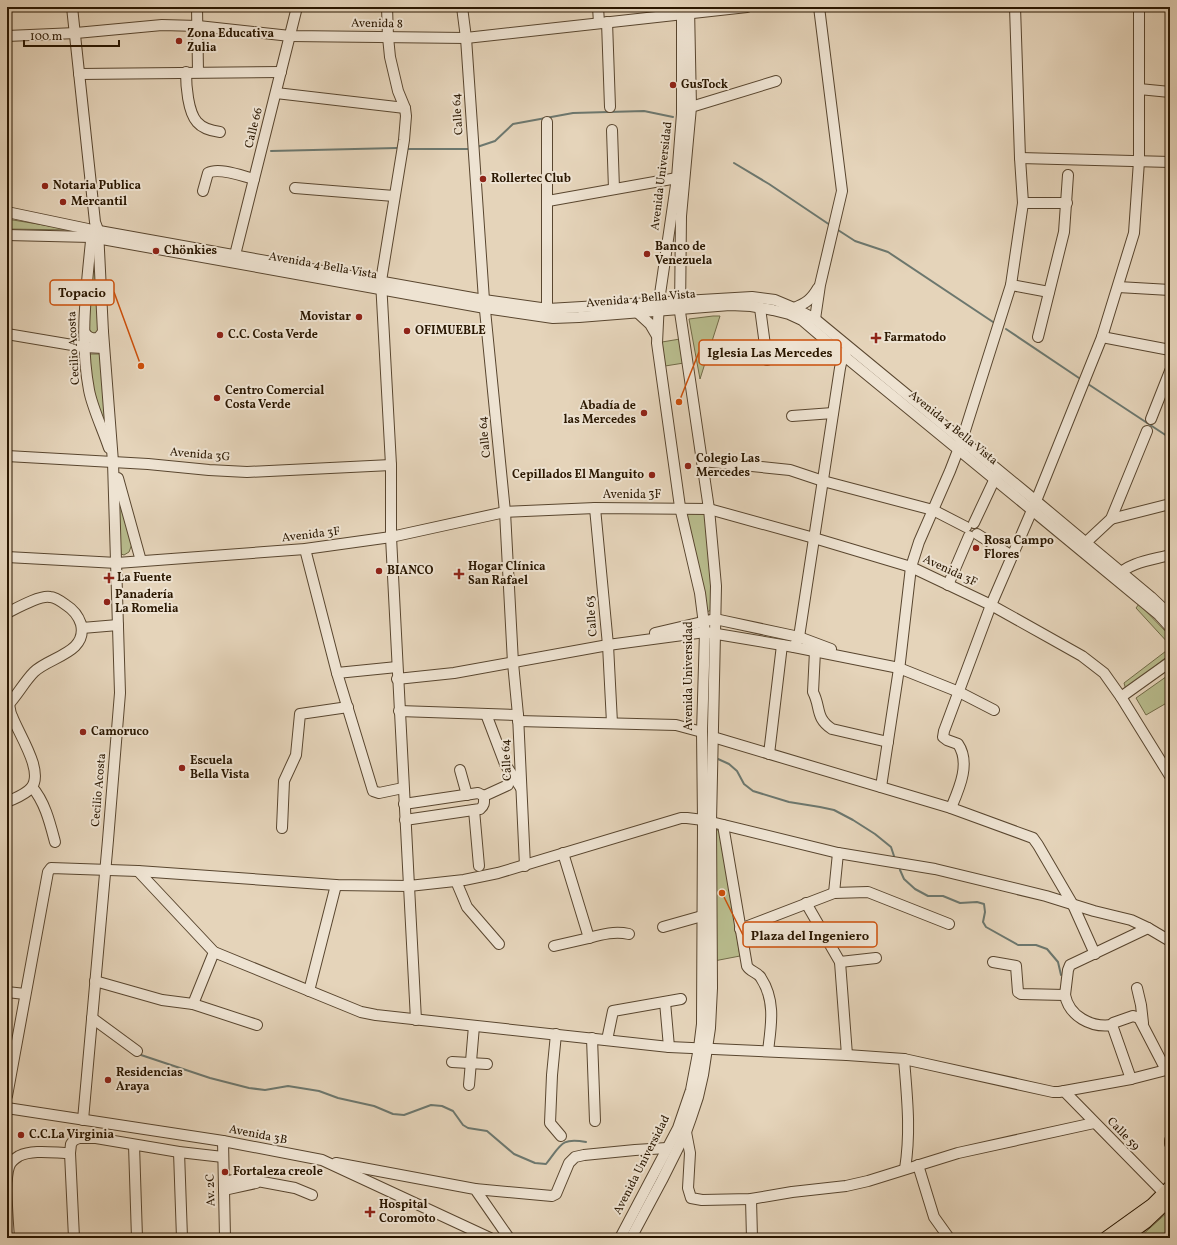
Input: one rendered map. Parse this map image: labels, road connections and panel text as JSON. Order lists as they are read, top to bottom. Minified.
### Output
{"streets":{"street":["Avenida 8","Calle 64","Calle 66","Avenida Universidad","Avenida 4 Bella Vista","Cecilio Acosta","Avenida 3G","Avenida 3F","Calle 63","Calle 59","Avenida 3B","Av. 2C"]},"crossings":[["Avenida 8","Calle 64"],["Avenida 8","Calle 66"],["Avenida 8","Avenida Universidad"],["Calle 64","Avenida 4 Bella Vista"],["Calle 64","Avenida 3F"],["Calle 66","Avenida 4 Bella Vista"],["Avenida Universidad","Avenida 4 Bella Vista"],["Avenida Universidad","Avenida 3F"],["Avenida 4 Bella Vista","Cecilio Acosta"],["Cecilio Acosta","Avenida 3G"],["Cecilio Acosta","Avenida 3F"],["Cecilio Acosta","Avenida 3B"],["Avenida 3F","Calle 63"],["Avenida 3B","Av. 2C"]],"places":{"other":["Zona Educativa Zulia","GusTock","Rollertec Club","Notaria Publica","Mercantil","Chönkies","Banco de Venezuela","Movistar","OFIMUEBLE","C.C. Costa Verde","Topacio","Centro Comercial Costa Verde","Iglesia Las Mercedes","Abadía de las Mercedes","Colegio Las Mercedes","Cepillados El Manguito","Rosa Campo Flores","BIANCO","Panadería La Romelia","Camoruco","Escuela Bella Vista","Plaza del Ingeniero","Residencias Araya","C.C.La Virginia","Fortaleza creole"],"health":["Farmatodo","Hogar Clínica San Rafael","La Fuente","Hospital Coromoto"]},"scale_bar":"100 m"}
